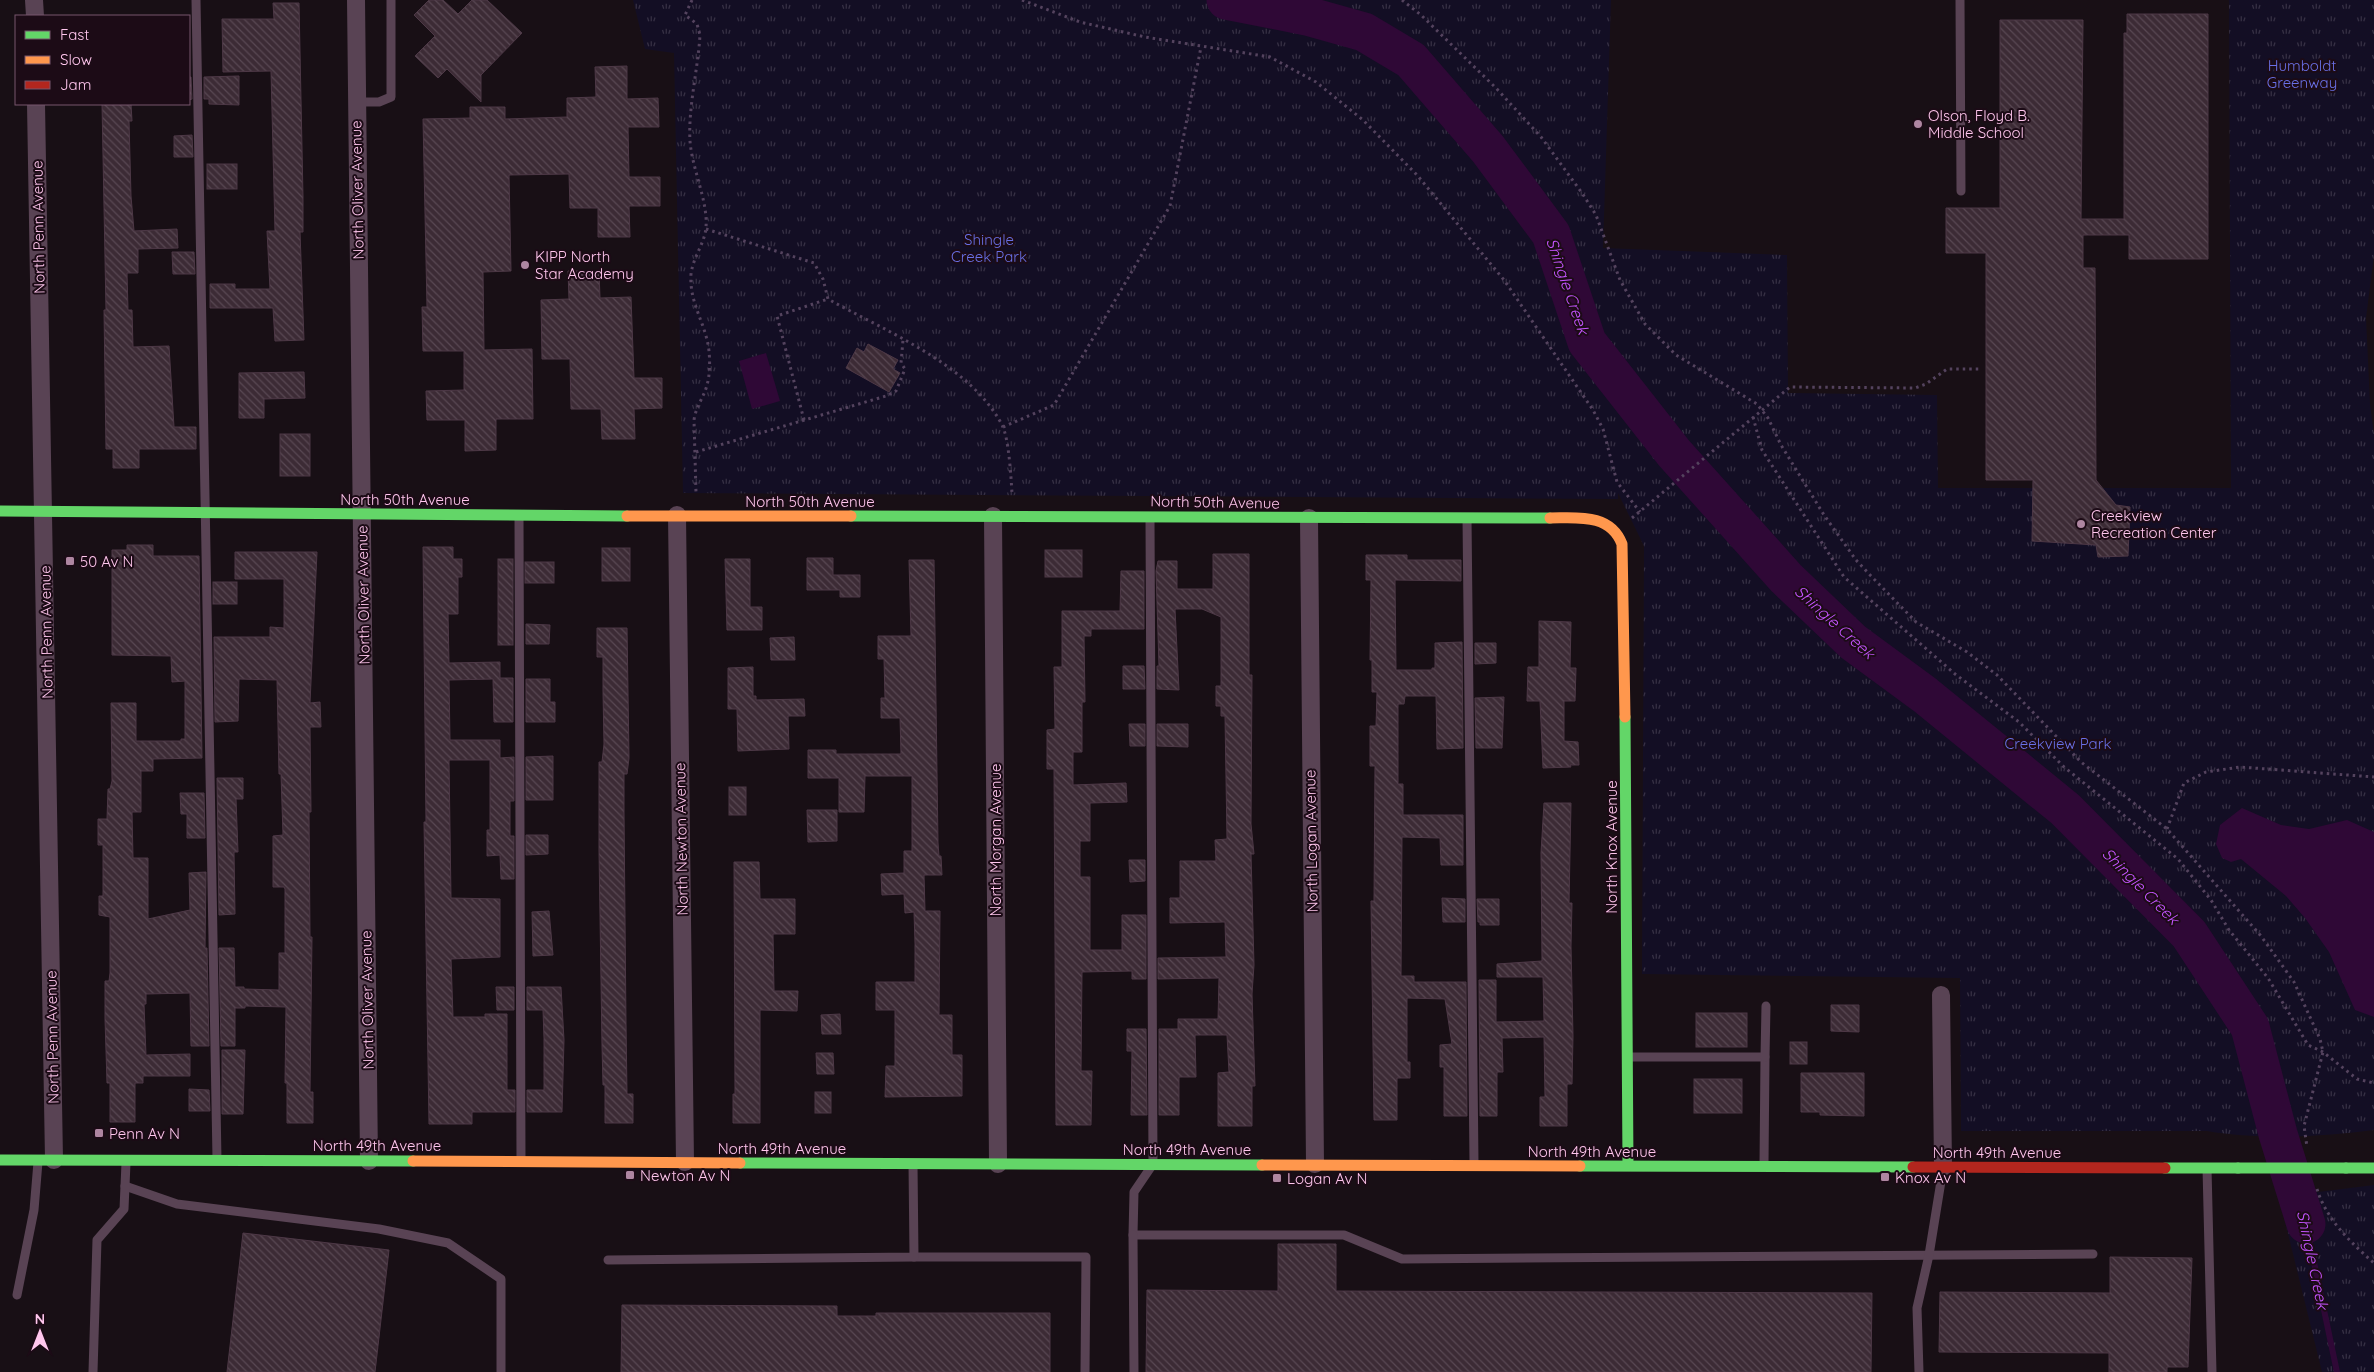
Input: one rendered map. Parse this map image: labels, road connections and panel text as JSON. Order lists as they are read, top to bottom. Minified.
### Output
{"streets":{"street":["North Oliver Avenue","North Penn Avenue","North 50th Avenue","North Newton Avenue","North Morgan Avenue","North Logan Avenue","North Knox Avenue","North 49th Avenue"]},"crossings":[["North Oliver Avenue","North 50th Avenue"],["North Oliver Avenue","North 49th Avenue"],["North Penn Avenue","North 50th Avenue"],["North Penn Avenue","North 49th Avenue"],["North 50th Avenue","North Newton Avenue"],["North 50th Avenue","North Morgan Avenue"],["North 50th Avenue","North Logan Avenue"],["North 50th Avenue","North Knox Avenue"],["North Newton Avenue","North 49th Avenue"],["North Morgan Avenue","North 49th Avenue"],["North Logan Avenue","North 49th Avenue"],["North Knox Avenue","North 49th Avenue"]],"water":["Shingle Creek"],"parks":["Humboldt Greenway","Shingle Creek Park","Creekview Park"],"places":{"other":["Olson, Floyd B. Middle School","KIPP North Star Academy","Creekview Recreation Center"],"transit":["50 Av N","Penn Av N","Newton Av N","Knox Av N","Logan Av N"]},"legend":["Fast","Slow","Jam"],"north":"top"}
